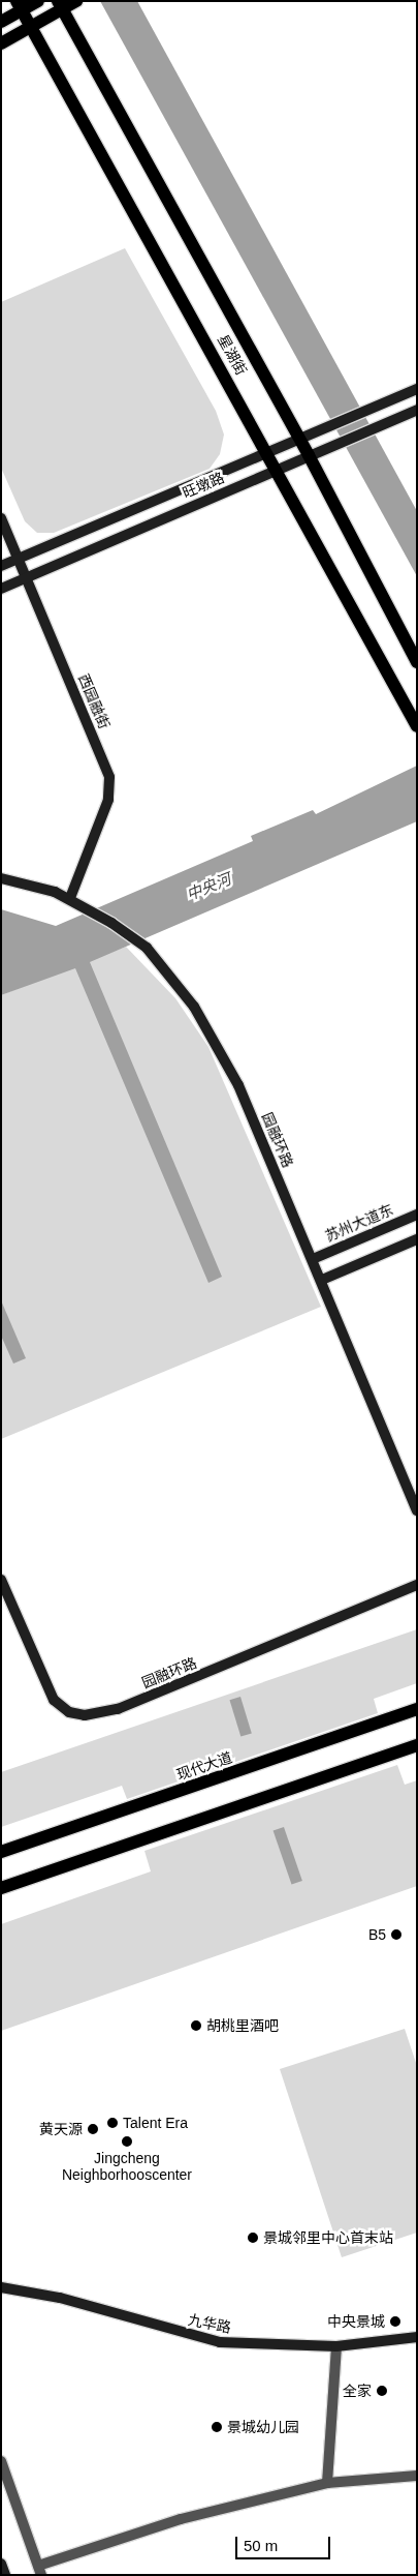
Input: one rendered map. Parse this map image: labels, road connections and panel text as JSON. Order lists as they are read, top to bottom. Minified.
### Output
{"streets":{"main road":["星湖街","现代大道"],"street":["旺墩路","西园融街","园融环路","苏州大道东","九华路"]},"crossings":[["星湖街","旺墩路"],["旺墩路","西园融街"],["西园融街","园融环路"],["园融环路","苏州大道东"]],"water":["中央河"],"places":["B5","胡桃里酒吧","Talent Era","黄天源","Jingcheng Neighborhooscenter","景城邻里中心首末站","中央景城","全家","景城幼儿园"],"scale_bar":"50 m"}
